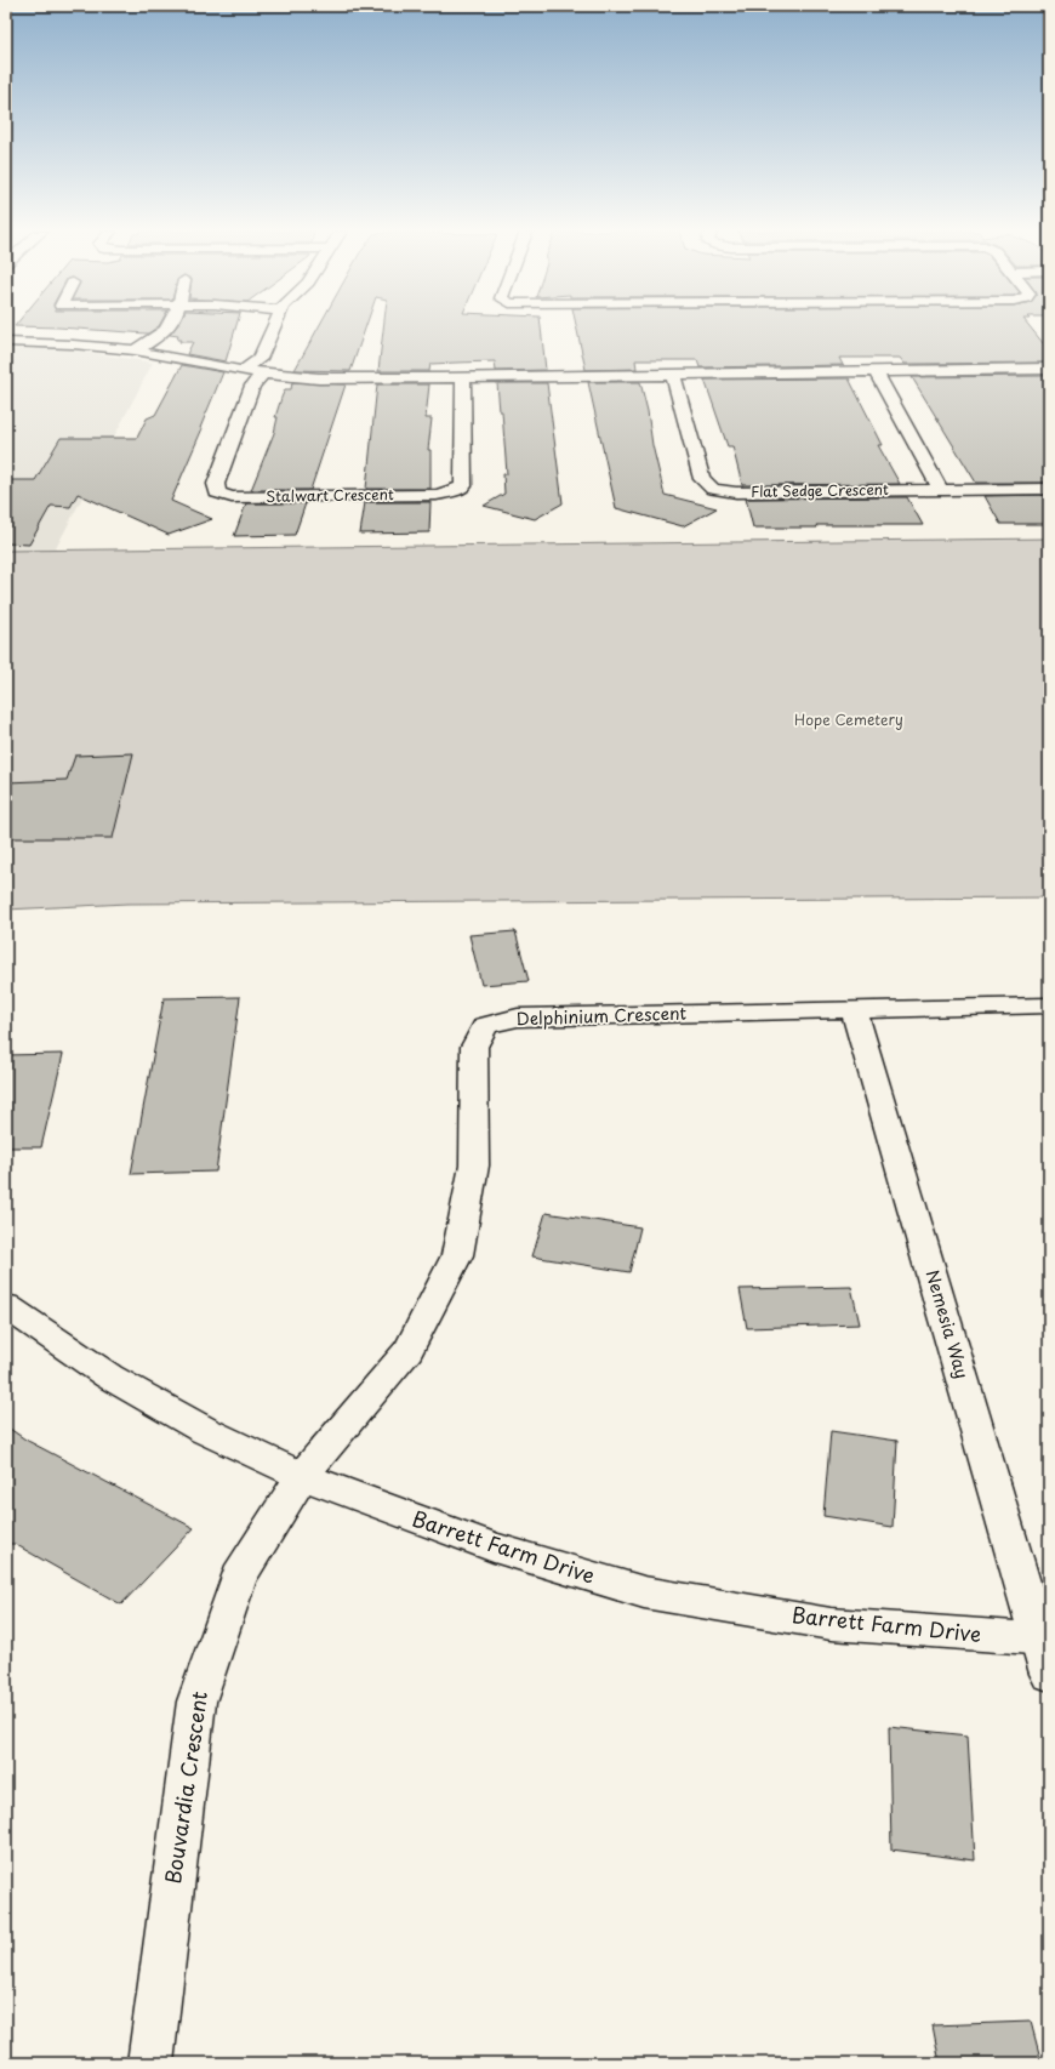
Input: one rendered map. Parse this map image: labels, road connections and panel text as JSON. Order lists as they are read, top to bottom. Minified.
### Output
{"streets":{"street":["Flat Sedge Crescent","Stalwart Crescent","Delphinium Crescent","Nemesia Way","Barrett Farm Drive","Bouvardia Crescent"]},"crossings":[["Delphinium Crescent","Nemesia Way"],["Delphinium Crescent","Barrett Farm Drive"],["Delphinium Crescent","Bouvardia Crescent"],["Nemesia Way","Barrett Farm Drive"],["Barrett Farm Drive","Bouvardia Crescent"]],"parks":["Hope Cemetery"]}
